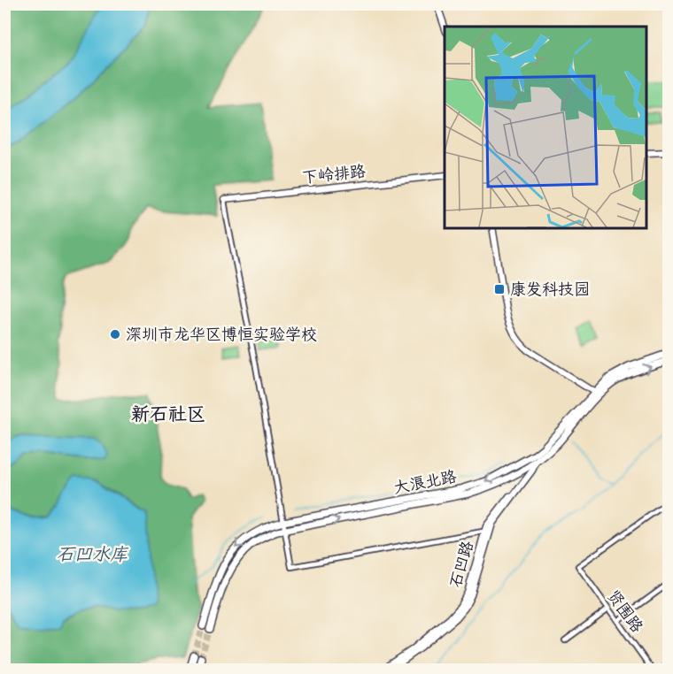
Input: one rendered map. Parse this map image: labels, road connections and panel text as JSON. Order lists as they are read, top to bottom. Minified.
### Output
{"streets":{"main road":["大浪北路"],"street":["下岭排路","石凹路","贤围路"]},"crossings":[["大浪北路","石凹路"]],"districts":["新石社区"],"water":["石凹水库"],"places":{"transit":["康发科技园"],"other":["深圳市龙华区博恒实验学校"]}}
